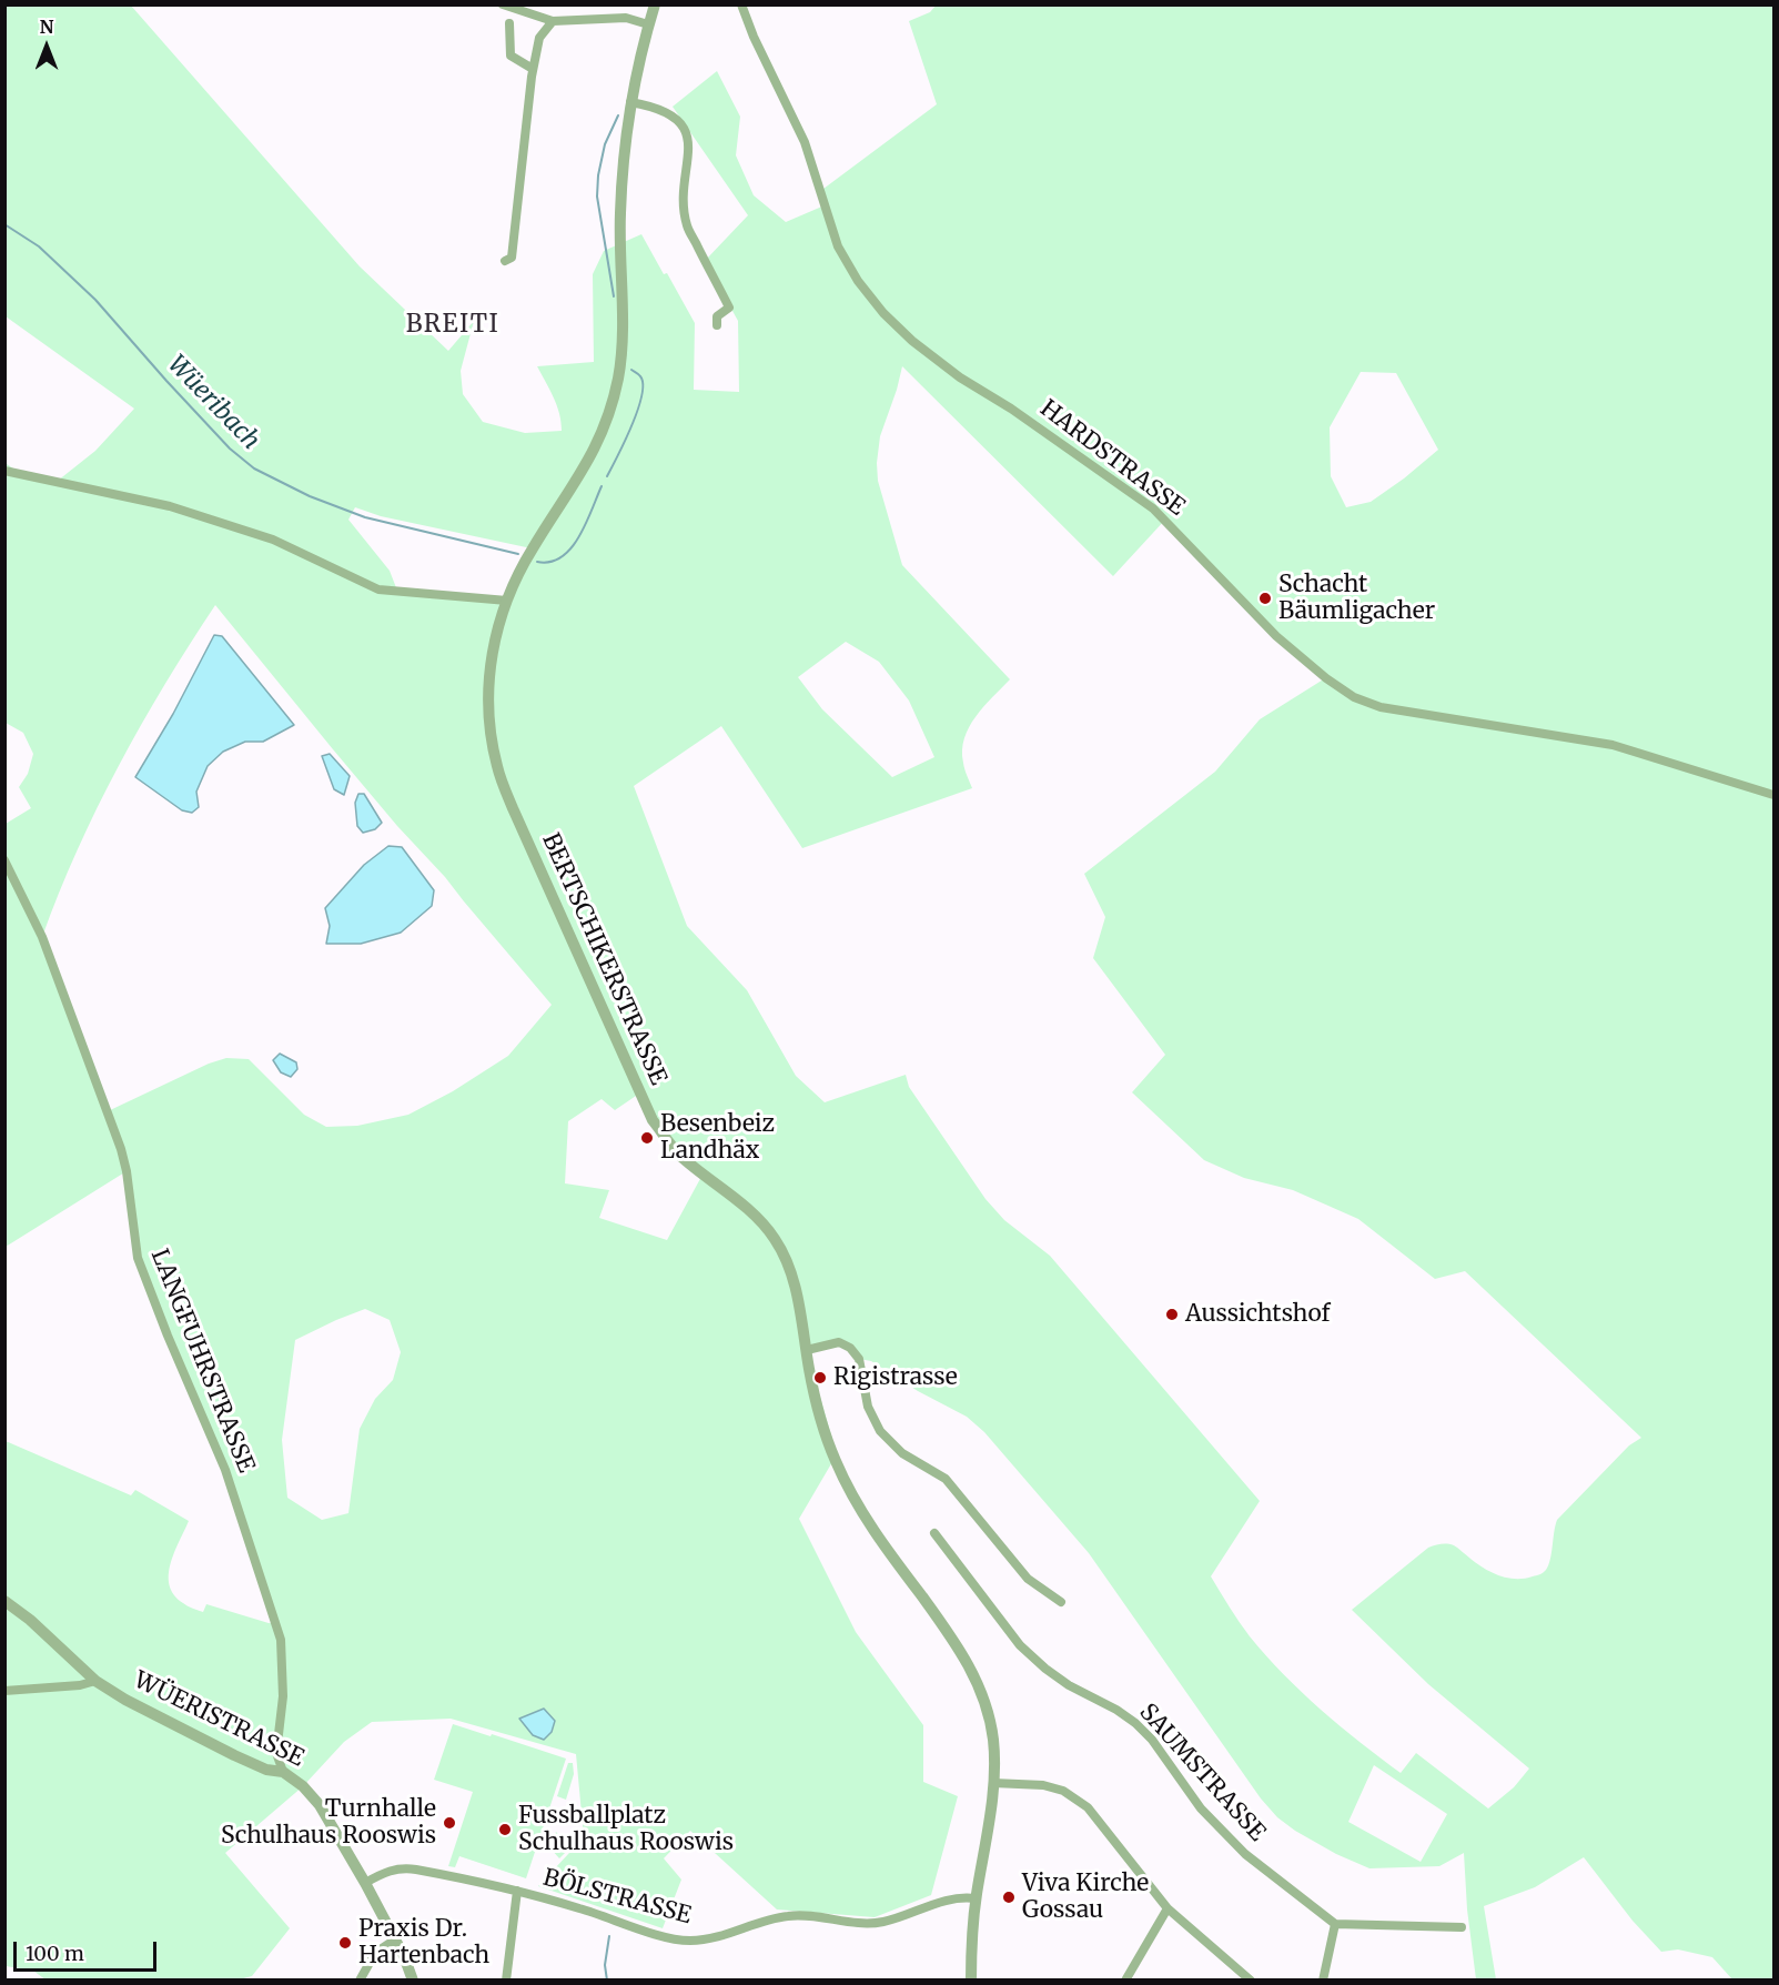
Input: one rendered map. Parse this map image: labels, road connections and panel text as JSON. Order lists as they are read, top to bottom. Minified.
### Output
{"streets":{"street":["HARDSTRASSE","BERTSCHIKERSTRASSE","LANGFUHRSTRASSE","WÜERISTRASSE","SAUMSTRASSE","BÖLSTRASSE"]},"crossings":[["BERTSCHIKERSTRASSE","BÖLSTRASSE"],["LANGFUHRSTRASSE","WÜERISTRASSE"],["WÜERISTRASSE","BÖLSTRASSE"]],"districts":["BREITI"],"water":["Wüeribach"],"places":["Schacht Bäumligacher","Besenbeiz Landhäx","Aussichtshof","Rigistrasse","Turnhalle Schulhaus Rooswis","Fussballplatz Schulhaus Rooswis","Viva Kirche Gossau","Praxis Dr. Hartenbach"],"scale_bar":"100 m","north":"top"}
